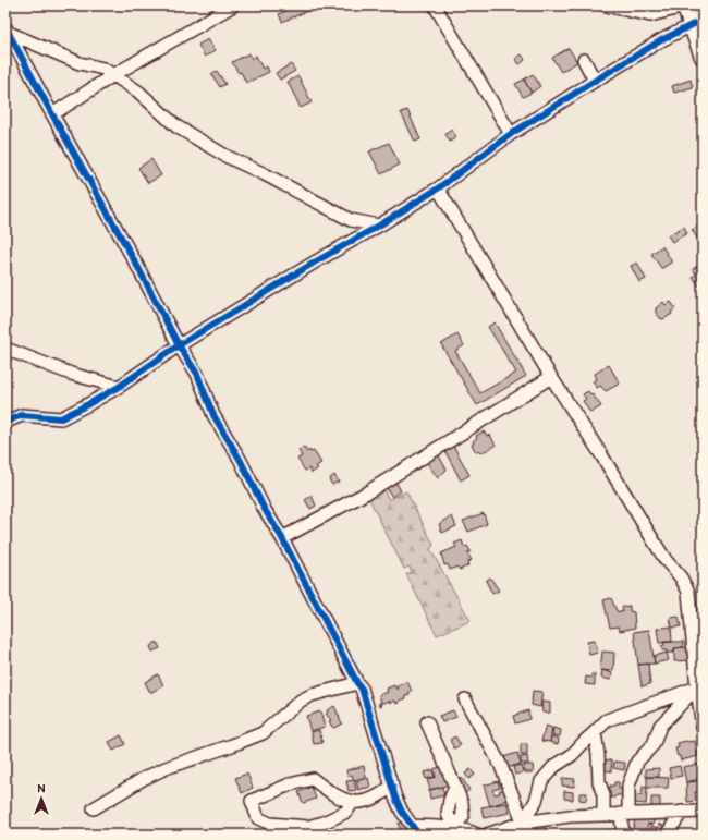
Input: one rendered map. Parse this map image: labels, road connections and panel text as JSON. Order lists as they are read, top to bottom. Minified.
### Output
{"north":"top"}
